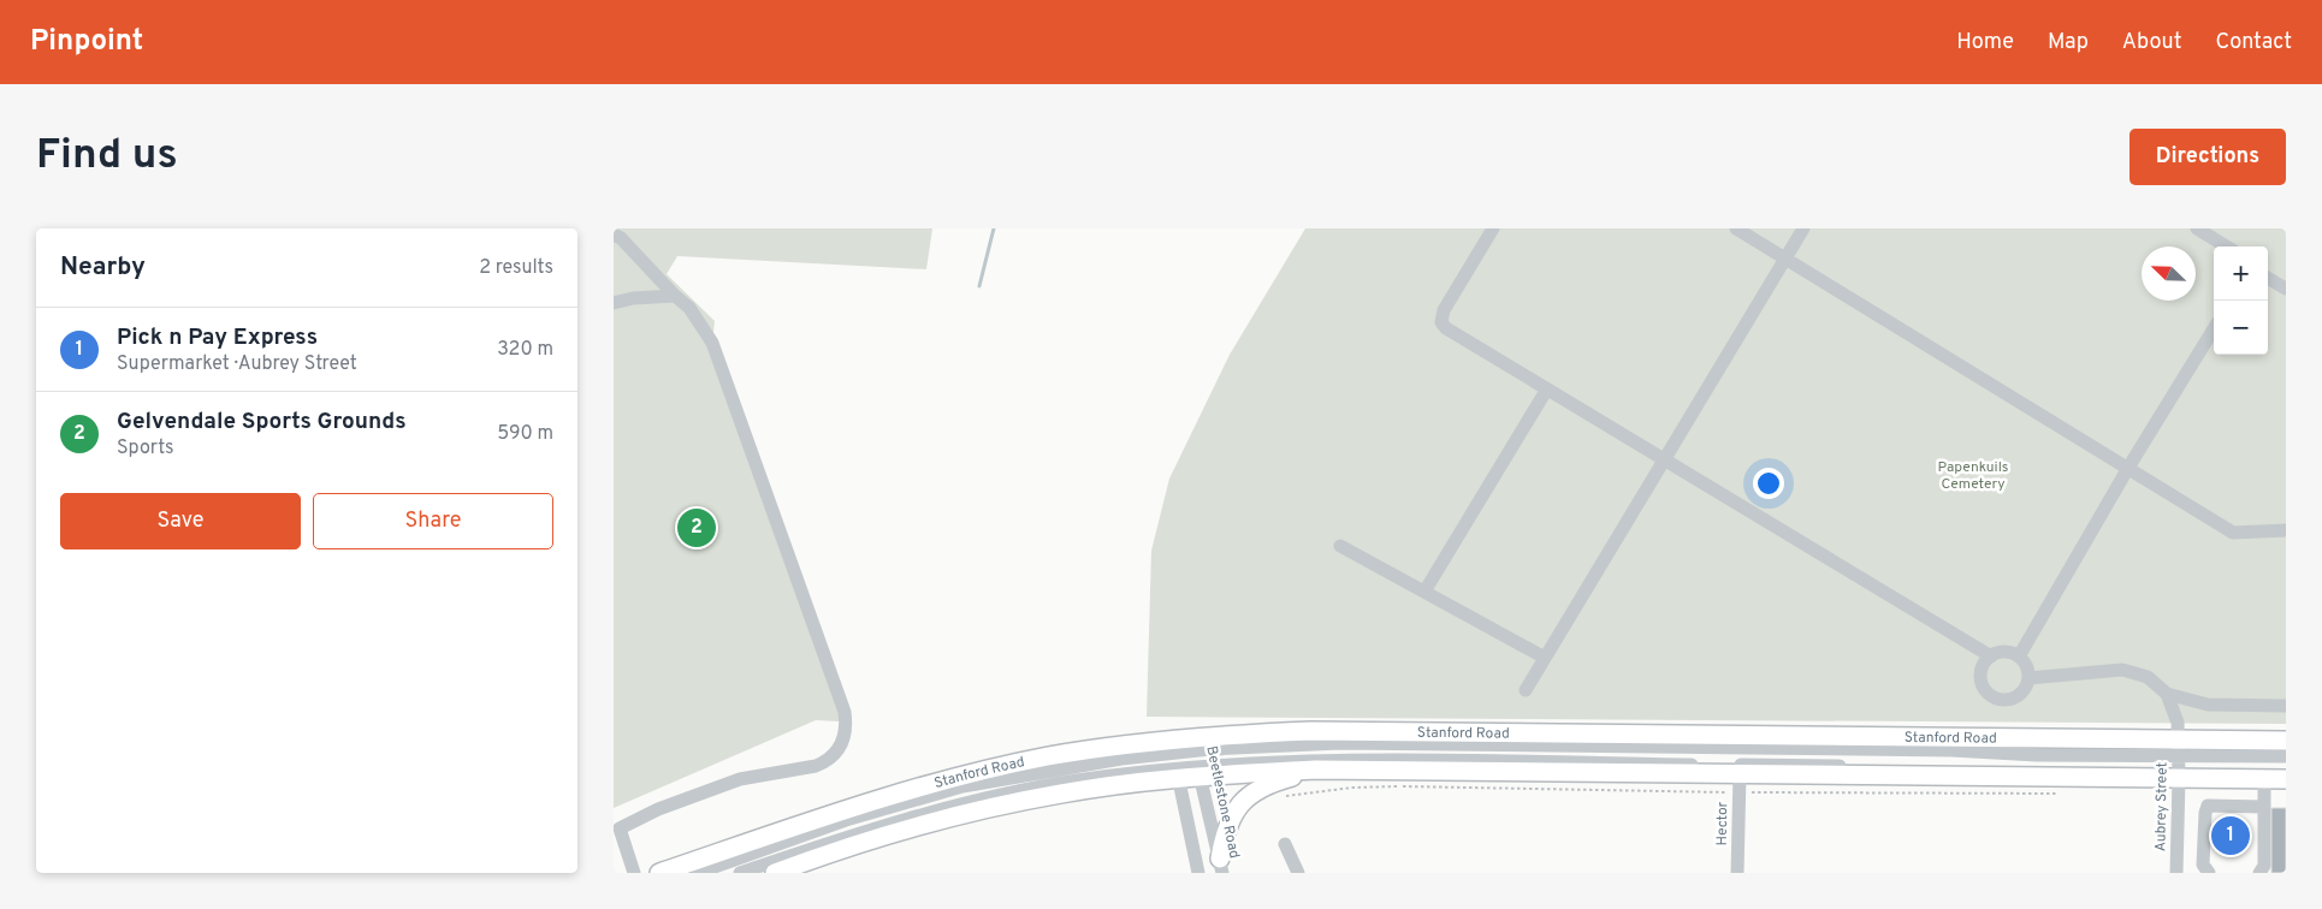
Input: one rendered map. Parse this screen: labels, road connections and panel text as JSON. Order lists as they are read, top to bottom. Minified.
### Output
{"streets":{"main road":["Stanford Road"],"street":["Beetlestone Road","Aubrey Street","Hector"]},"crossings":[["Stanford Road","Beetlestone Road"],["Stanford Road","Aubrey Street"],["Stanford Road","Hector"]],"parks":["Papenkuils Cemetery"],"north":"top left","page":{"header":"Pinpoint","nav":["Home","Map","About","Contact"],"buttons":["Directions",["Save","Share"]],"title":"Find us","heading":["Nearby","2 results"],"map_buttons":["+","−"],"list":[{"mark":"1","name":"Pick n Pay Express","note":"Supermarket · Aubrey Street","value":"320 m"},{"mark":"2","name":"Gelvendale Sports Grounds","note":"Sports","value":"590 m"}],"pins":["2","1"]}}
